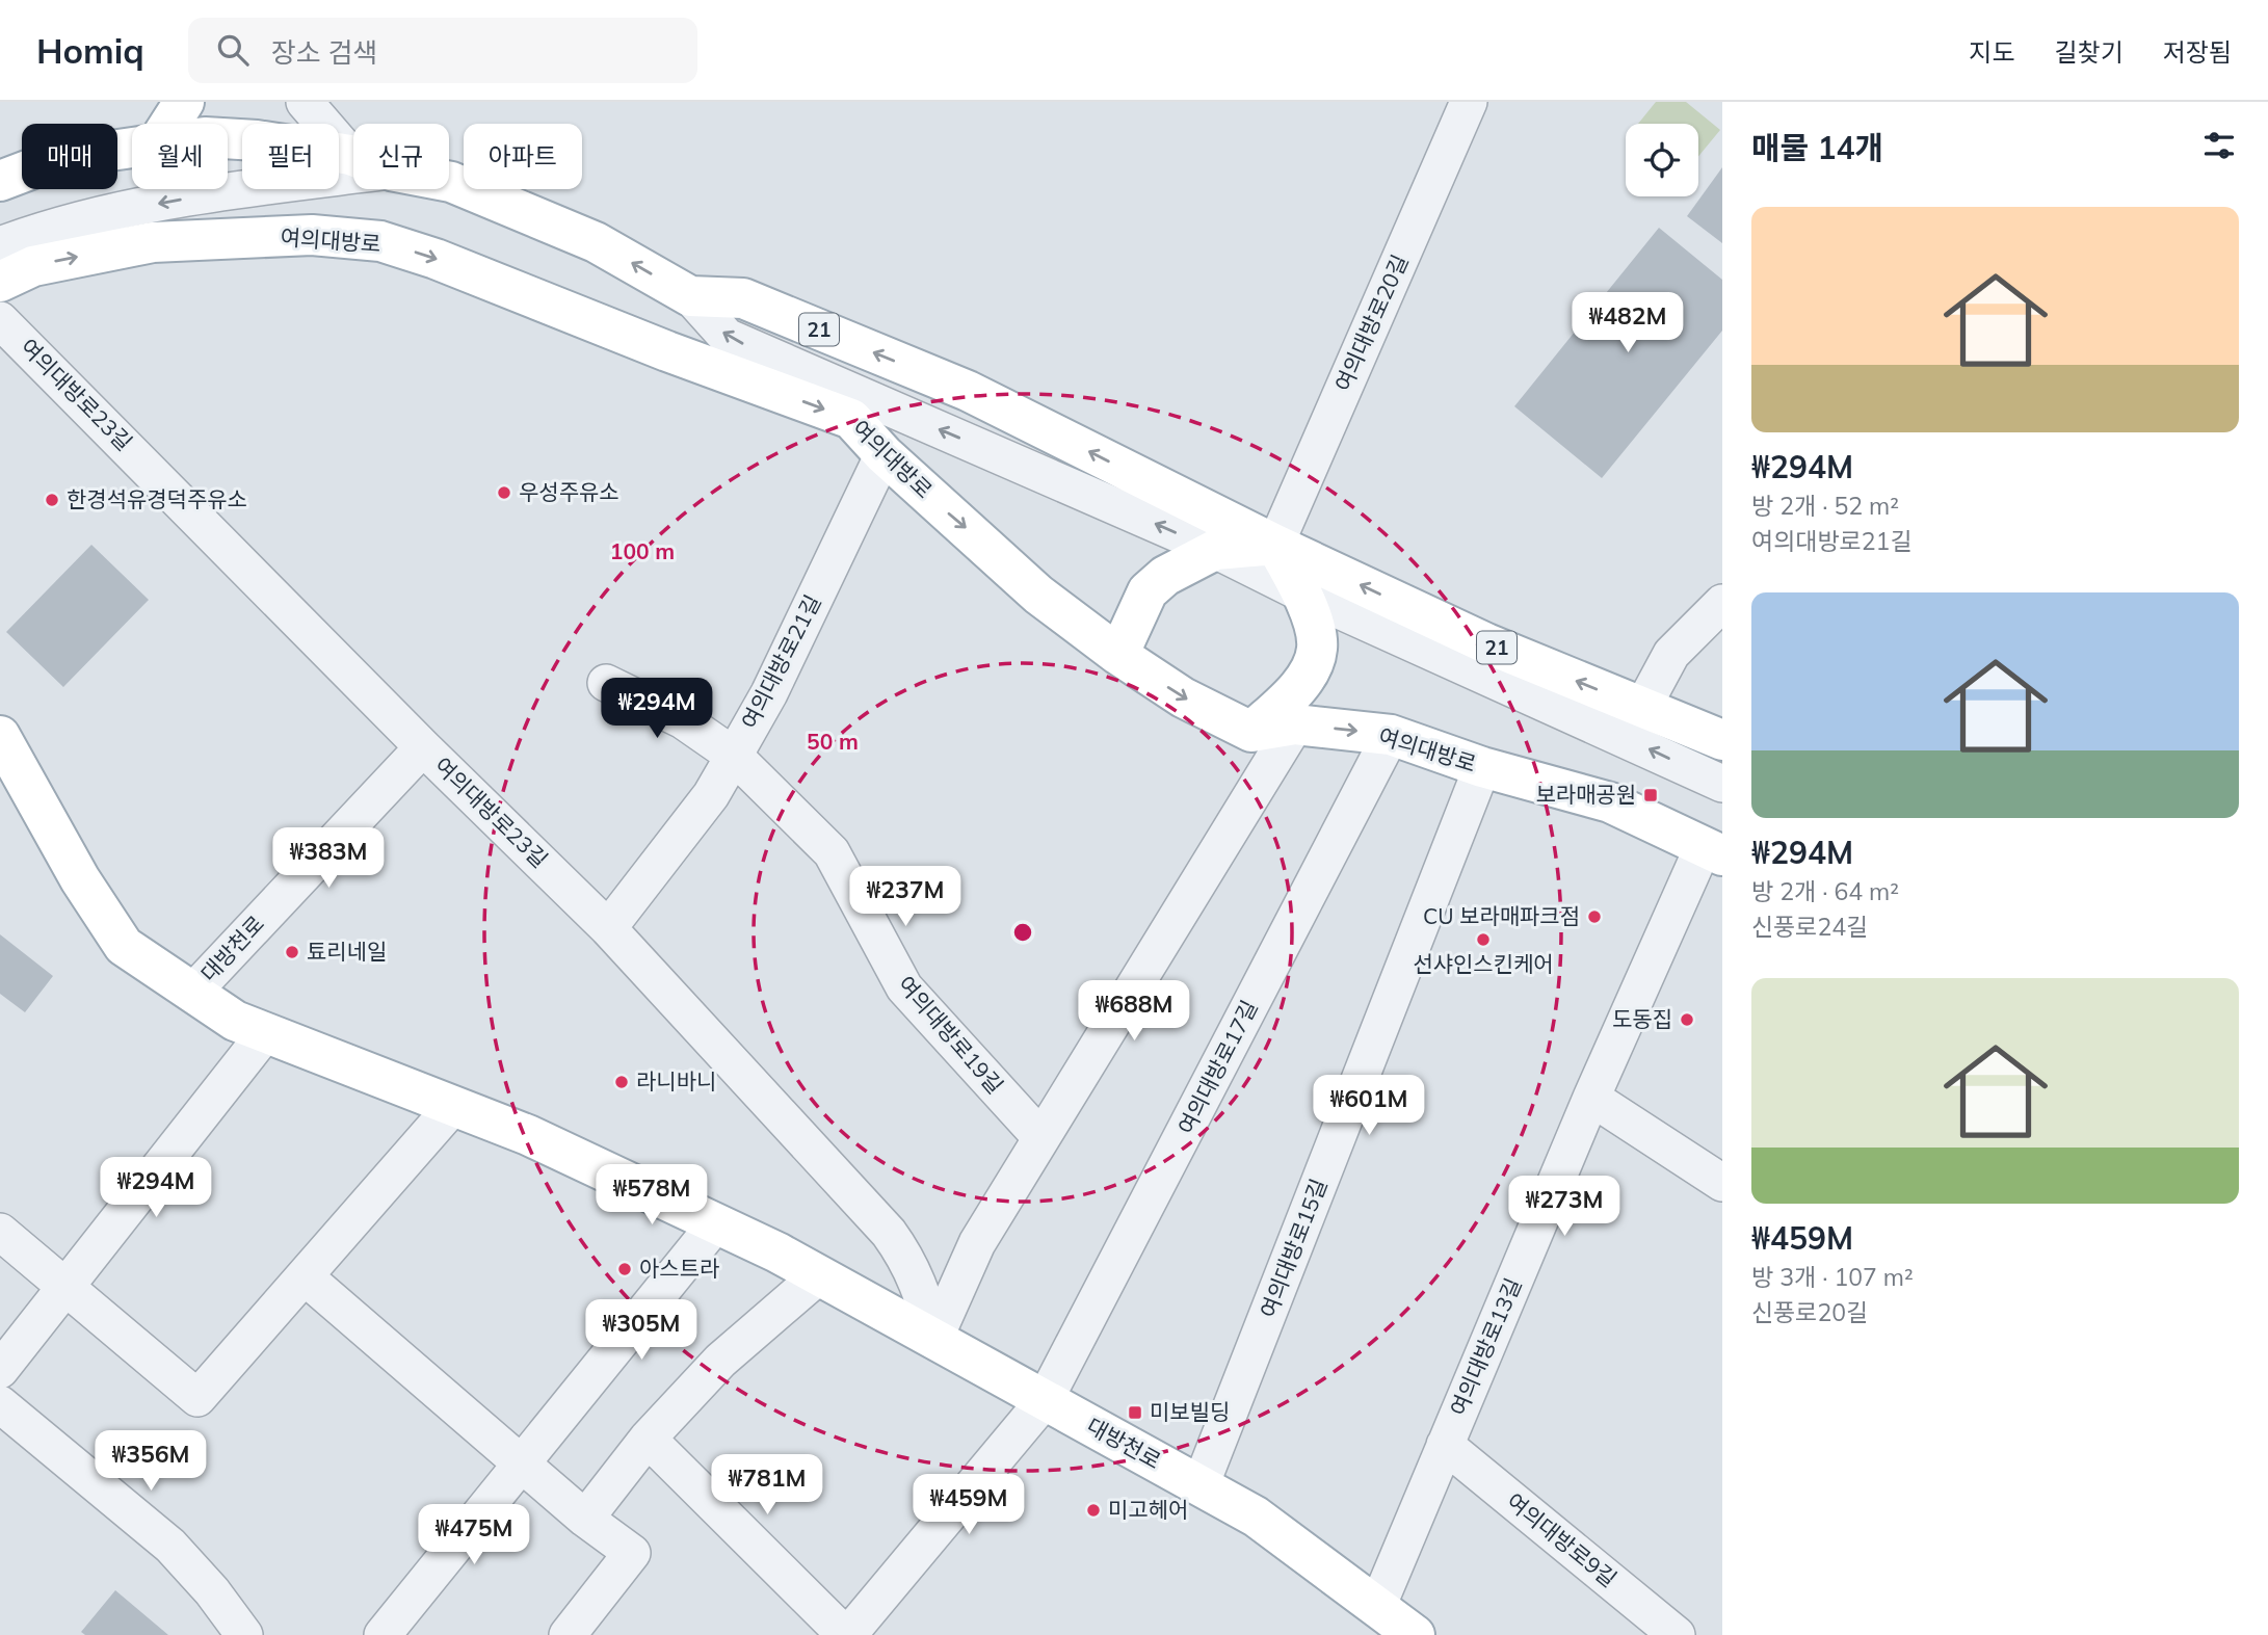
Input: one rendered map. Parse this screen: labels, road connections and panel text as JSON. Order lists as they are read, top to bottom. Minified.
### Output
{"streets":{"main road":["여의대방로","21","대방천로"],"street":["여의대방로20길","여의대방로23길","여의대방로21길","여의대방로19길","여의대방로17길","여의대방로15길","여의대방로13길","여의대방로9길"]},"crossings":[["여의대방로","여의대방로21길"],["여의대방로","여의대방로17길"],["여의대방로","여의대방로15길"],["여의대방로","여의대방로13길"],["여의대방로20길","21"],["여의대방로23길","여의대방로21길"],["여의대방로23길","대방천로"],["여의대방로21길","여의대방로19길"],["대방천로","여의대방로17길"],["대방천로","여의대방로15길"],["대방천로","여의대방로13길"],["여의대방로13길","여의대방로9길"]],"places":{"other":["우성주유소","한경석유경덕주유소","CU 보라매파크점","선샤인스킨케어","툐리네일","도동집","라니바니","아스트라","미고헤어"],"transit":["보라매공원","미보빌딩"]},"page":{"header":"Homiq","search":"장소 검색","nav":["지도","길찾기","저장됨"],"heading":"매물 14개","chip":["매매","월세","필터","신규","아파트"],"list":[{"name":"₩294M","note":"방 2개 · 52 m² · 여의대방로21길"},{"name":"₩294M","note":"방 2개 · 64 m² · 신풍로24길"},{"name":"₩459M","note":"방 3개 · 107 m² · 신풍로20길"}],"price":["₩482M","₩294M","₩383M","₩237M","₩688M","₩601M","₩294M","₩578M","₩273M","₩305M","₩356M","₩781M","₩459M","₩475M"]},"rings":["100 m","50 m"]}
